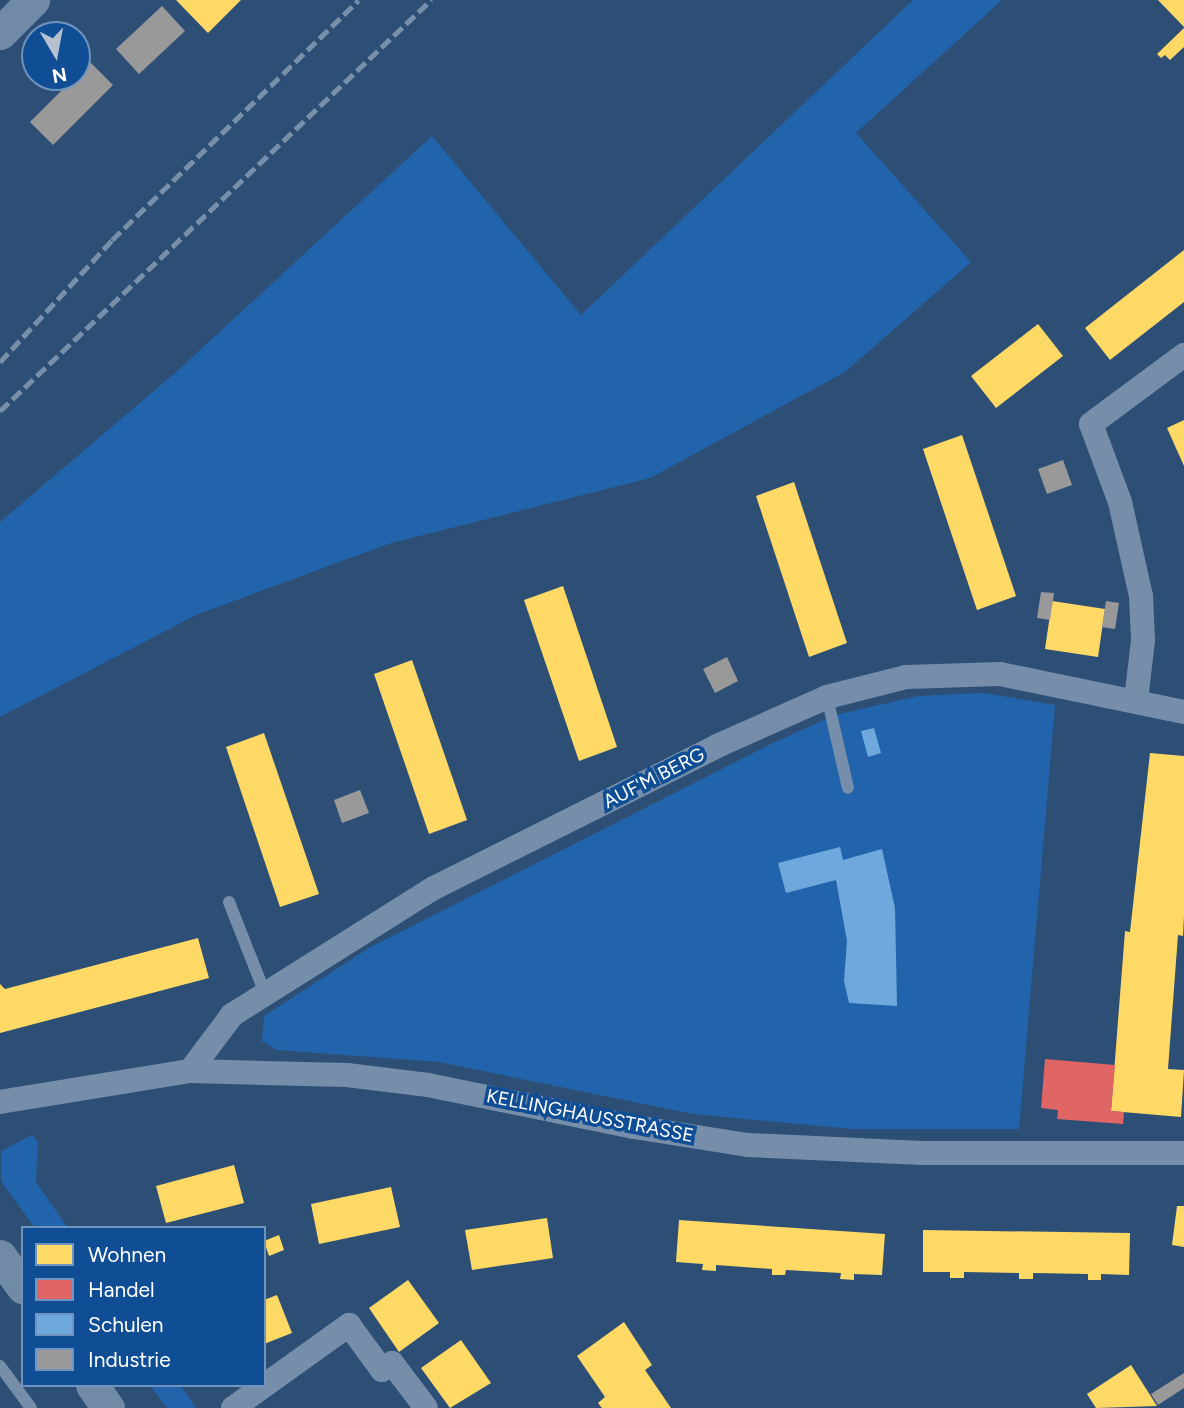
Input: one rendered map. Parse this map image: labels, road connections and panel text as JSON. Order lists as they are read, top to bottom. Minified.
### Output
{"streets":{"street":["AUF'M BERG","KELLINGHAUSSTRASSE"]},"crossings":[["AUF'M BERG","KELLINGHAUSSTRASSE"]],"legend":["Wohnen","Handel","Schulen","Industrie"],"north":"bottom"}
